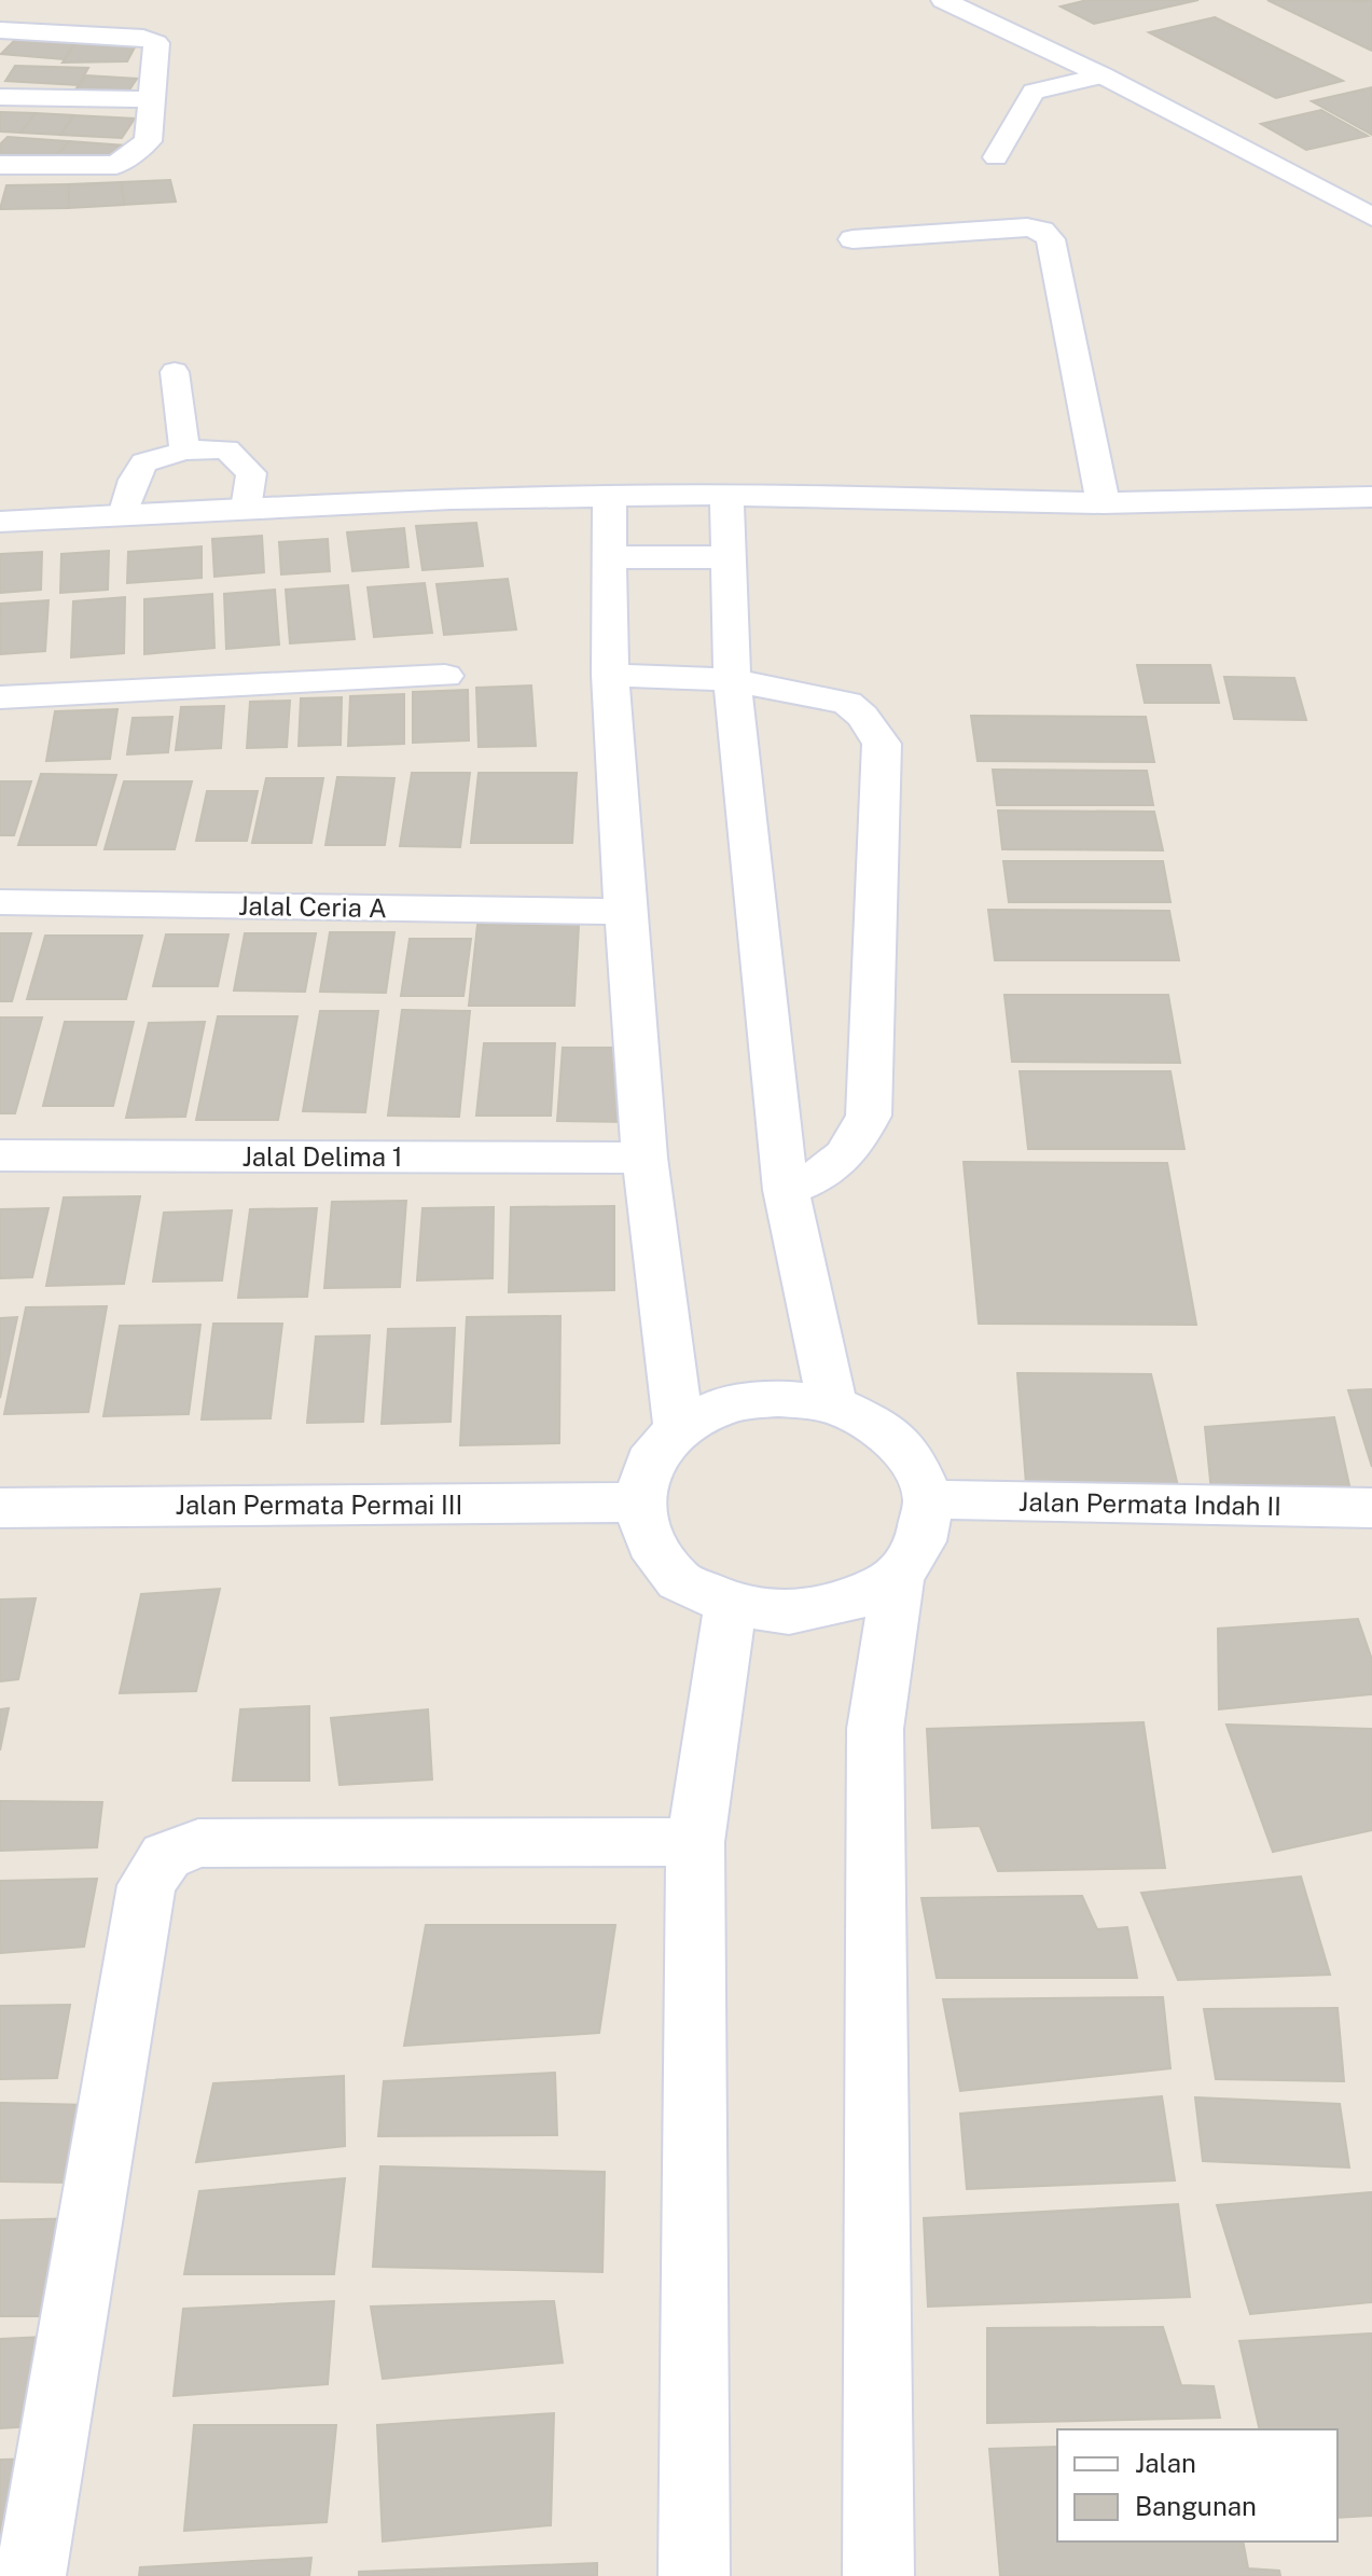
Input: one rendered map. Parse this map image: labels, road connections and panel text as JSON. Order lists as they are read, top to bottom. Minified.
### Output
{"streets":{"street":["Jalal Ceria A","Jalal Delima 1","Jalan Permata Indah II","Jalan Permata Permai III"]},"crossings":[["Jalan Permata Indah II","Jalan Permata Permai III"]],"legend":["Jalan","Bangunan"]}
